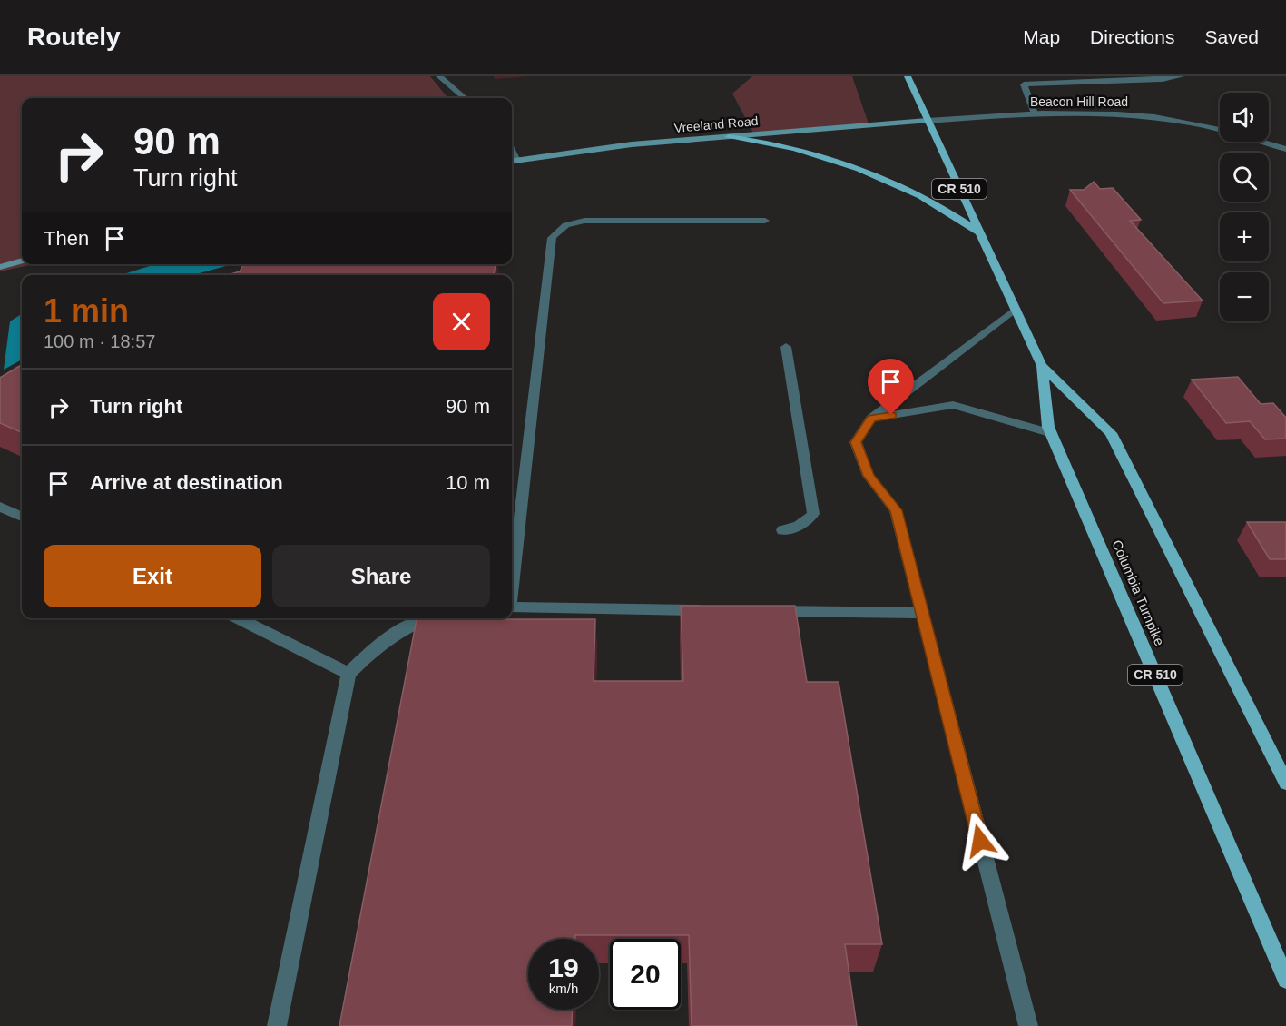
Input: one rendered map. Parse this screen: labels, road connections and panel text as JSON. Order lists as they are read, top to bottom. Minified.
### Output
{"streets":{"main road":["CR 510","Columbia Turnpike"],"street":["Beacon Hill Road","Vreeland Road"]},"crossings":[["Beacon Hill Road","Vreeland Road"],["Beacon Hill Road","Columbia Turnpike"],["Vreeland Road","Columbia Turnpike"]],"page":{"header":"Routely","nav":["Map","Directions","Saved"],"map_buttons":["+","−"],"turn":["90 m","Turn right"],"then":"Then","heading":["1 min","100 m · 18:57"],"list":[{"name":"Turn right","value":"90 m"},{"name":"Arrive at destination","value":"10 m"}],"buttons":["Exit","Share"],"speed":"19 km/h","limit":"20"}}
